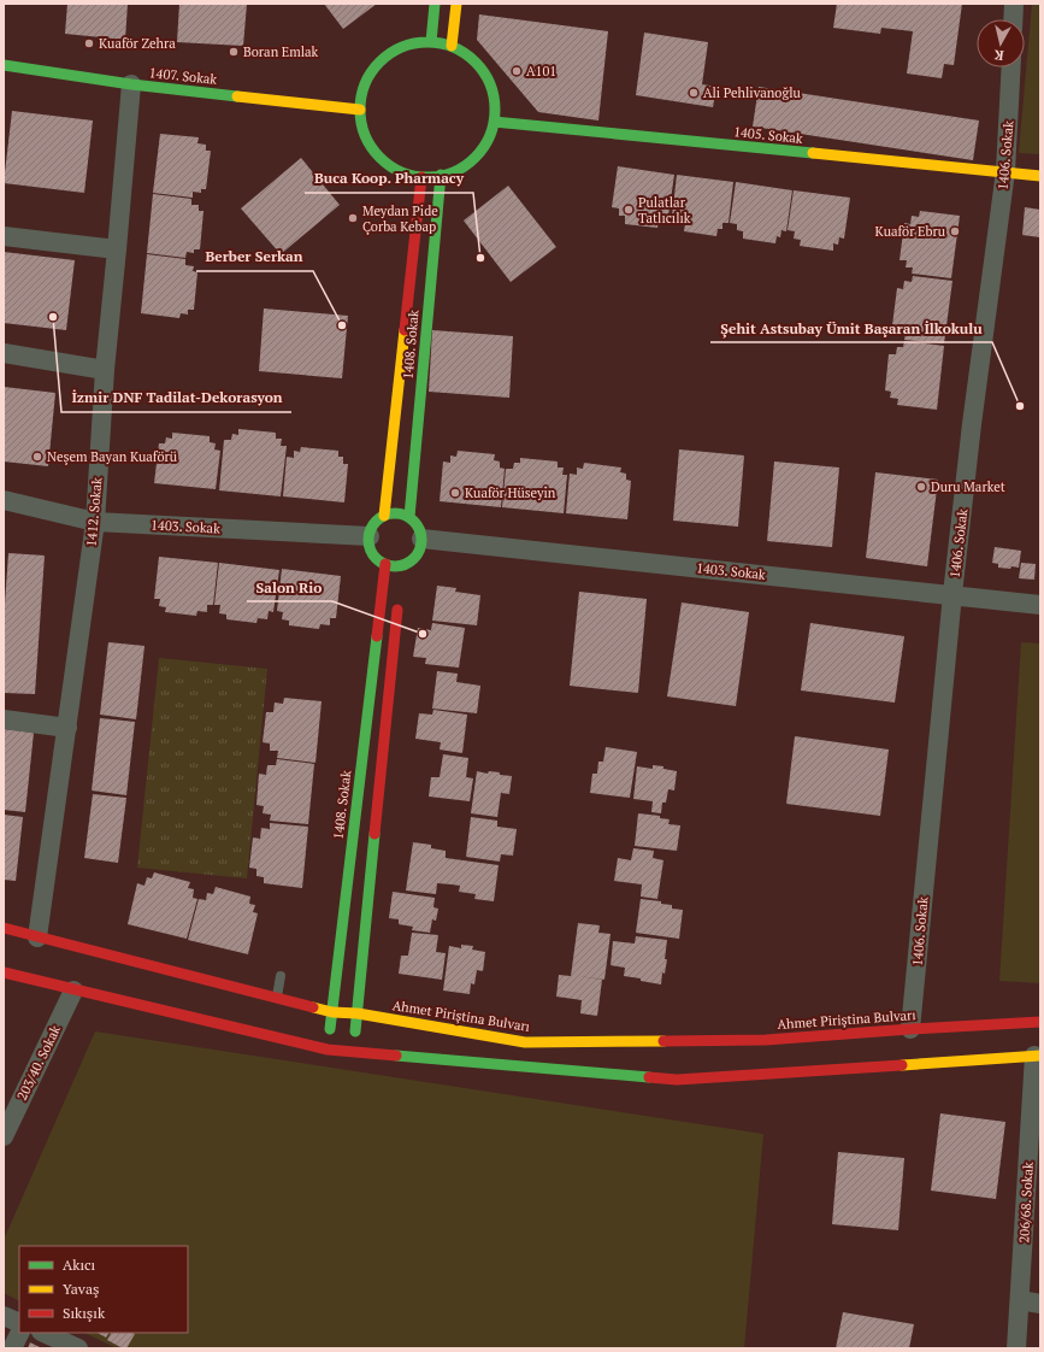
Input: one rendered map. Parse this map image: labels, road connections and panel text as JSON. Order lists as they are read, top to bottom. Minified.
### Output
{"streets":{"main road":["1407. Sokak","1405. Sokak","1408. Sokak","Ahmet Piriştina Bulvarı"],"street":["1406. Sokak","1412. Sokak","1403. Sokak","203/40. Sokak","206/68. Sokak"]},"crossings":[["1407. Sokak","1405. Sokak"],["1407. Sokak","1408. Sokak"],["1407. Sokak","1412. Sokak"],["1405. Sokak","1406. Sokak"],["1405. Sokak","1408. Sokak"],["1406. Sokak","1403. Sokak"],["1406. Sokak","Ahmet Piriştina Bulvarı"],["1408. Sokak","1403. Sokak"],["1408. Sokak","Ahmet Piriştina Bulvarı"],["1412. Sokak","1403. Sokak"],["1412. Sokak","Ahmet Piriştina Bulvarı"]],"places":["Kuaför Zehra","Boran Emlak","A101","Ali Pehlivanoğlu","Pulatlar Tatlıcılık","Meydan Pide Çorba Kebap","Kuaför Ebru","Buca Koop. Pharmacy","İzmir DNF Tadilat-Dekorasyon","Berber Serkan","Şehit Astsubay Ümit Başaran İlkokulu","Neşem Bayan Kuaförü","Duru Market","Kuaför Hüseyin","Salon Rio"],"legend":["Akıcı","Yavaş","Sıkışık"],"north":"bottom"}
